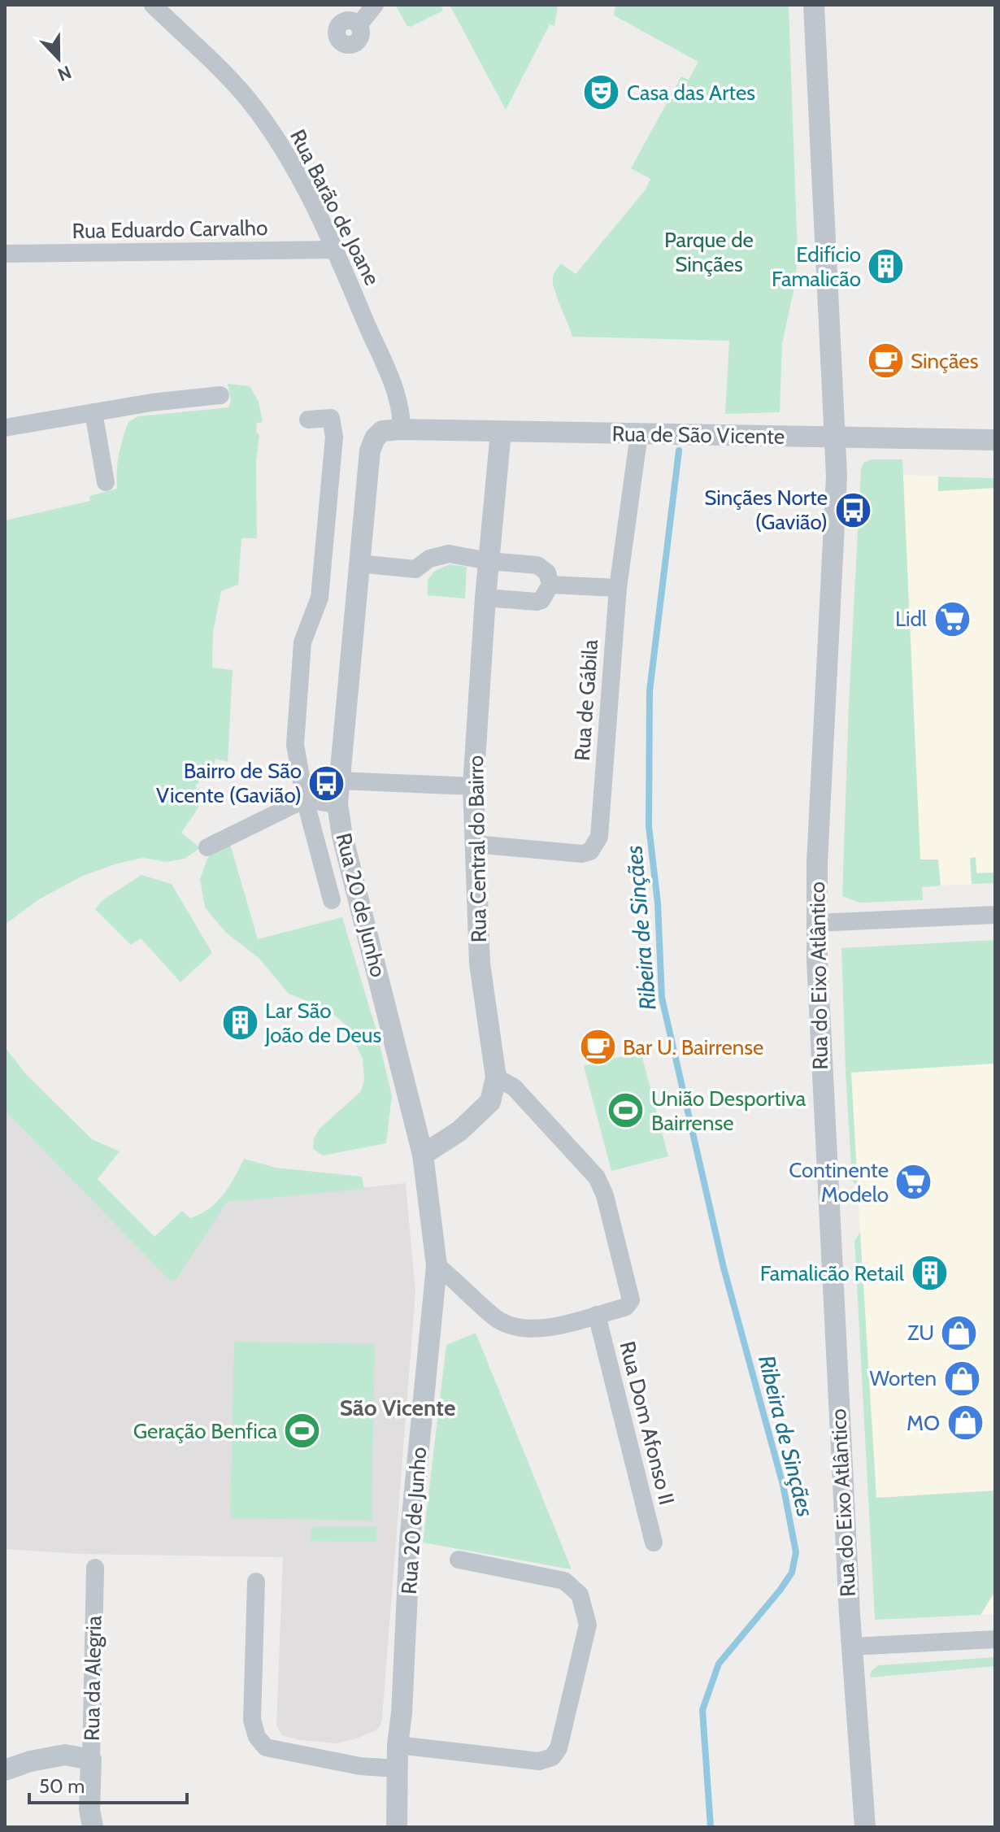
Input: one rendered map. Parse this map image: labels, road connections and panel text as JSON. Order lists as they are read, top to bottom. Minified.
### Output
{"streets":{"street":["Rua Barão de Joane","Rua Eduardo Carvalho","Rua de São Vicente","Rua de Gábila","Rua Central do Bairro","Rua 20 de Junho","Rua do Eixo Atlântico","Rua Dom Afonso II","Rua da Alegria"]},"crossings":[["Rua Barão de Joane","Rua Eduardo Carvalho"],["Rua Barão de Joane","Rua de São Vicente"],["Rua Barão de Joane","Rua 20 de Junho"],["Rua de São Vicente","Rua de Gábila"],["Rua de São Vicente","Rua Central do Bairro"],["Rua de São Vicente","Rua 20 de Junho"],["Rua de São Vicente","Rua do Eixo Atlântico"],["Rua de Gábila","Rua Central do Bairro"],["Rua Central do Bairro","Rua 20 de Junho"]],"districts":["São Vicente"],"water":["Ribeira de Sinçães"],"parks":["Parque de Sinçães"],"places":{"theatre":["Casa das Artes"],"building":["Edifício Famalicão","Lar São João de Deus","Famalicão Retail"],"cafe":["Sinçães","Bar U. Bairrense"],"bus stop":["Sinçães Norte (Gavião)","Bairro de São Vicente (Gavião)"],"supermarket":["Lidl","Continente Modelo"],"sports":["União Desportiva Bairrense","Geração Benfica"],"shop":["ZU","Worten","MO"]},"scale_bar":"50 m","north":"bottom"}
